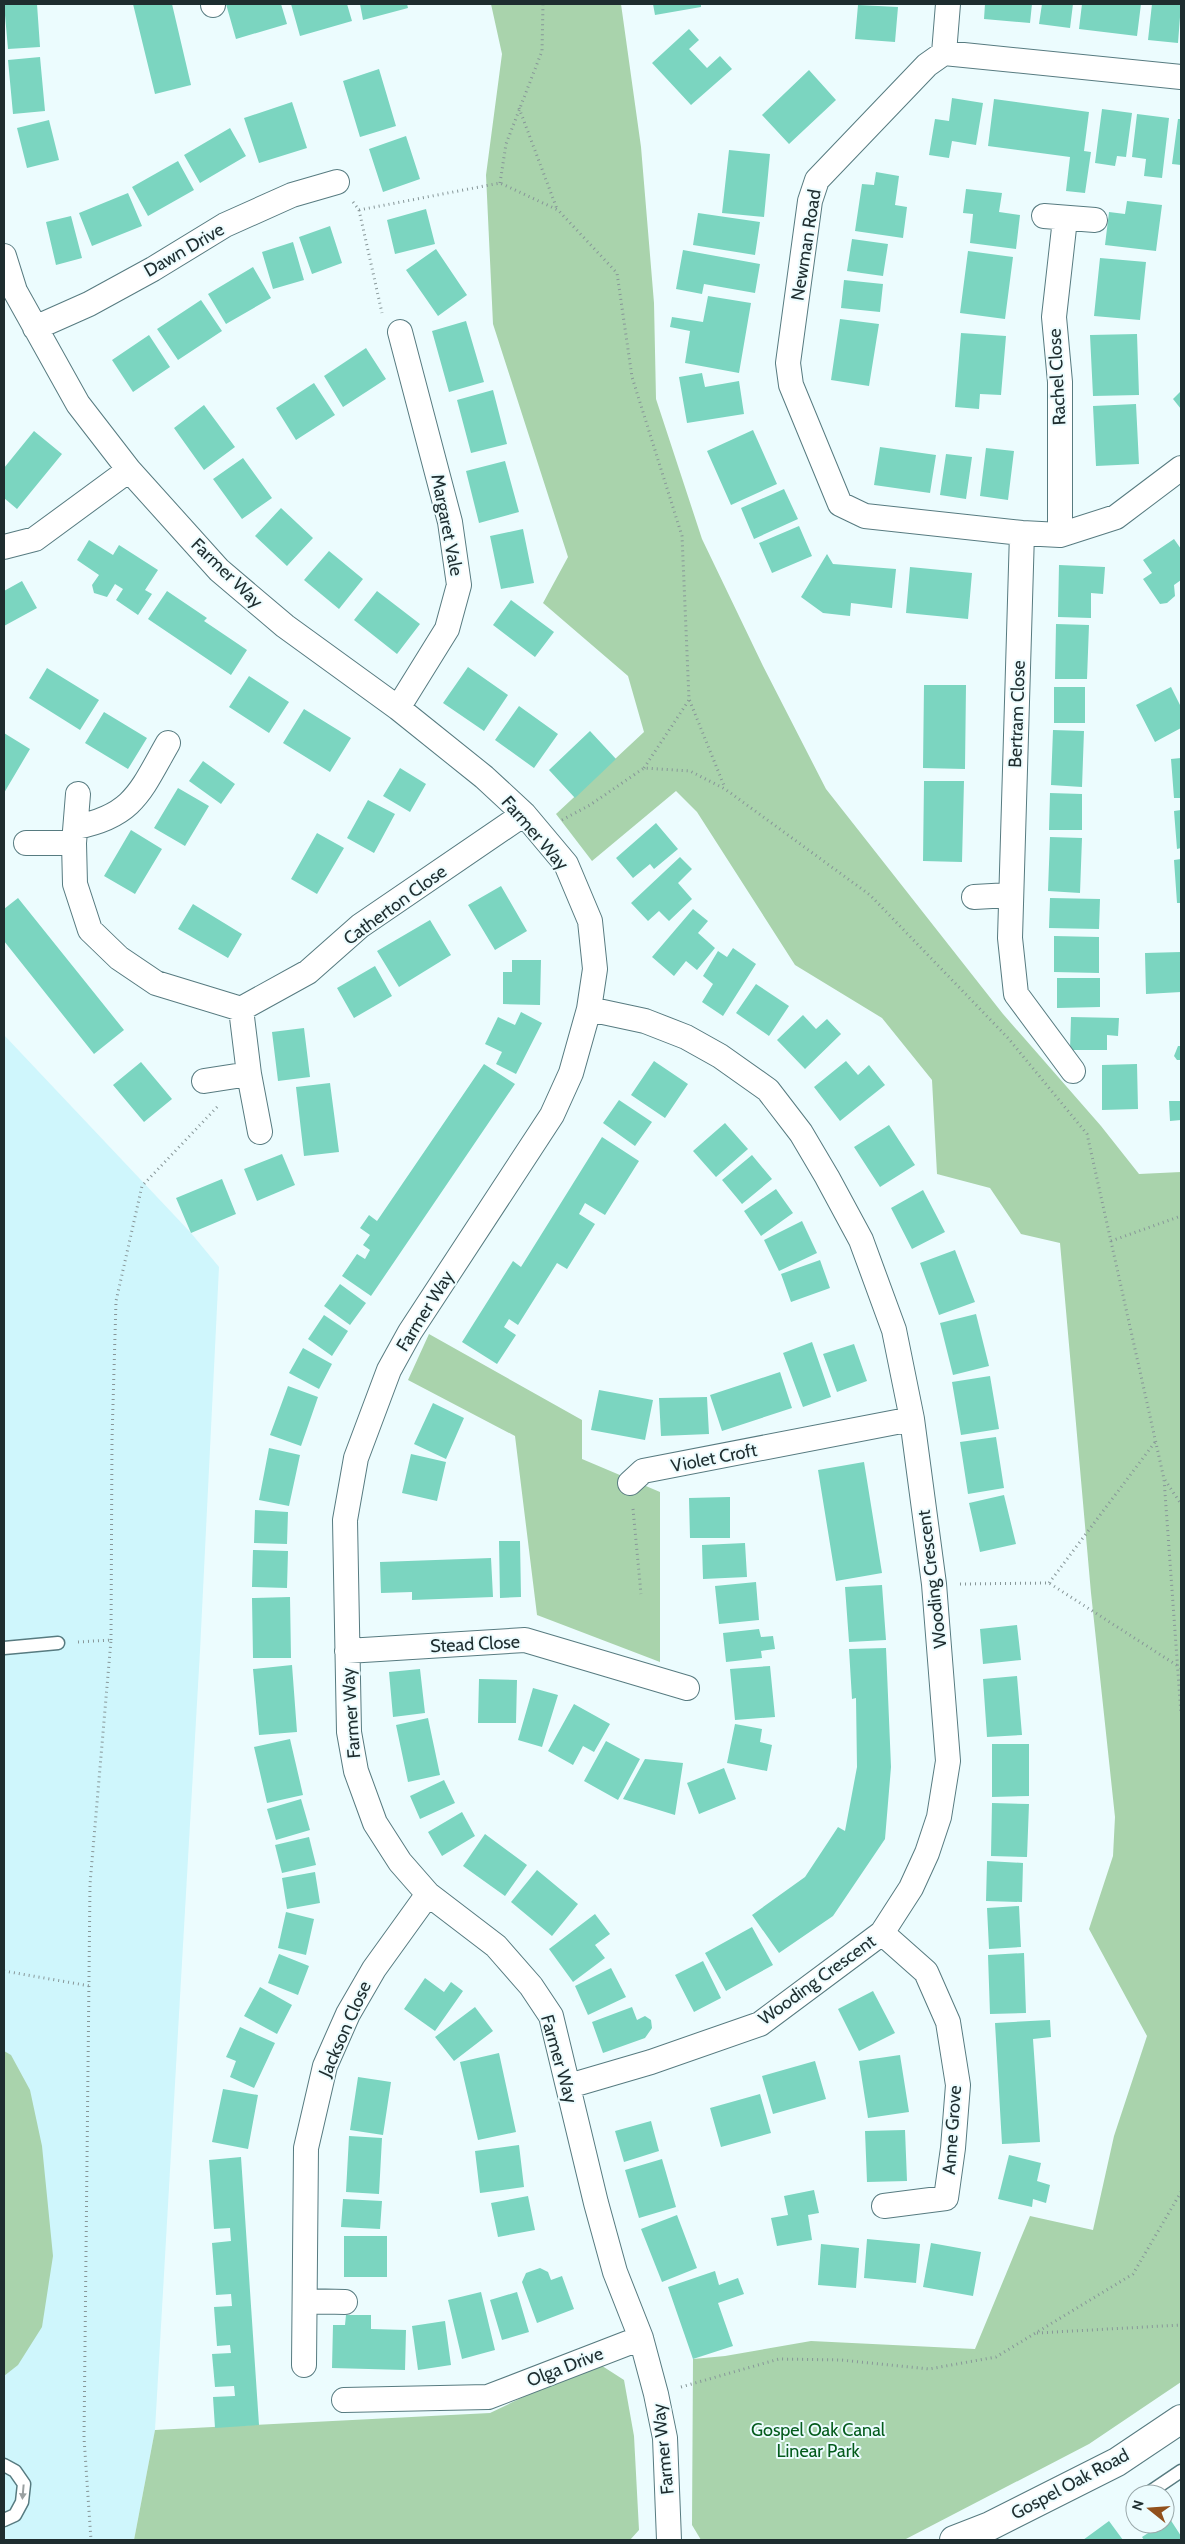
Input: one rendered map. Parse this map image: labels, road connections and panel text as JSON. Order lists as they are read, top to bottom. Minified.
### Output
{"streets":{"main road":["Gospel Oak Road"],"street":["Newman Road","Dawn Drive","Rachel Close","Margaret Vale","Farmer Way","Bertram Close","Catherton Close","Violet Croft","Wooding Crescent","Stead Close","Jackson Close","Anne Grove","Olga Drive"]},"crossings":[["Newman Road","Rachel Close"],["Newman Road","Bertram Close"],["Dawn Drive","Farmer Way"],["Margaret Vale","Farmer Way"],["Farmer Way","Catherton Close"],["Farmer Way","Wooding Crescent"],["Farmer Way","Stead Close"],["Farmer Way","Jackson Close"],["Farmer Way","Olga Drive"],["Violet Croft","Wooding Crescent"],["Wooding Crescent","Anne Grove"]],"parks":["Gospel Oak Canal Linear Park"],"north":"left"}
